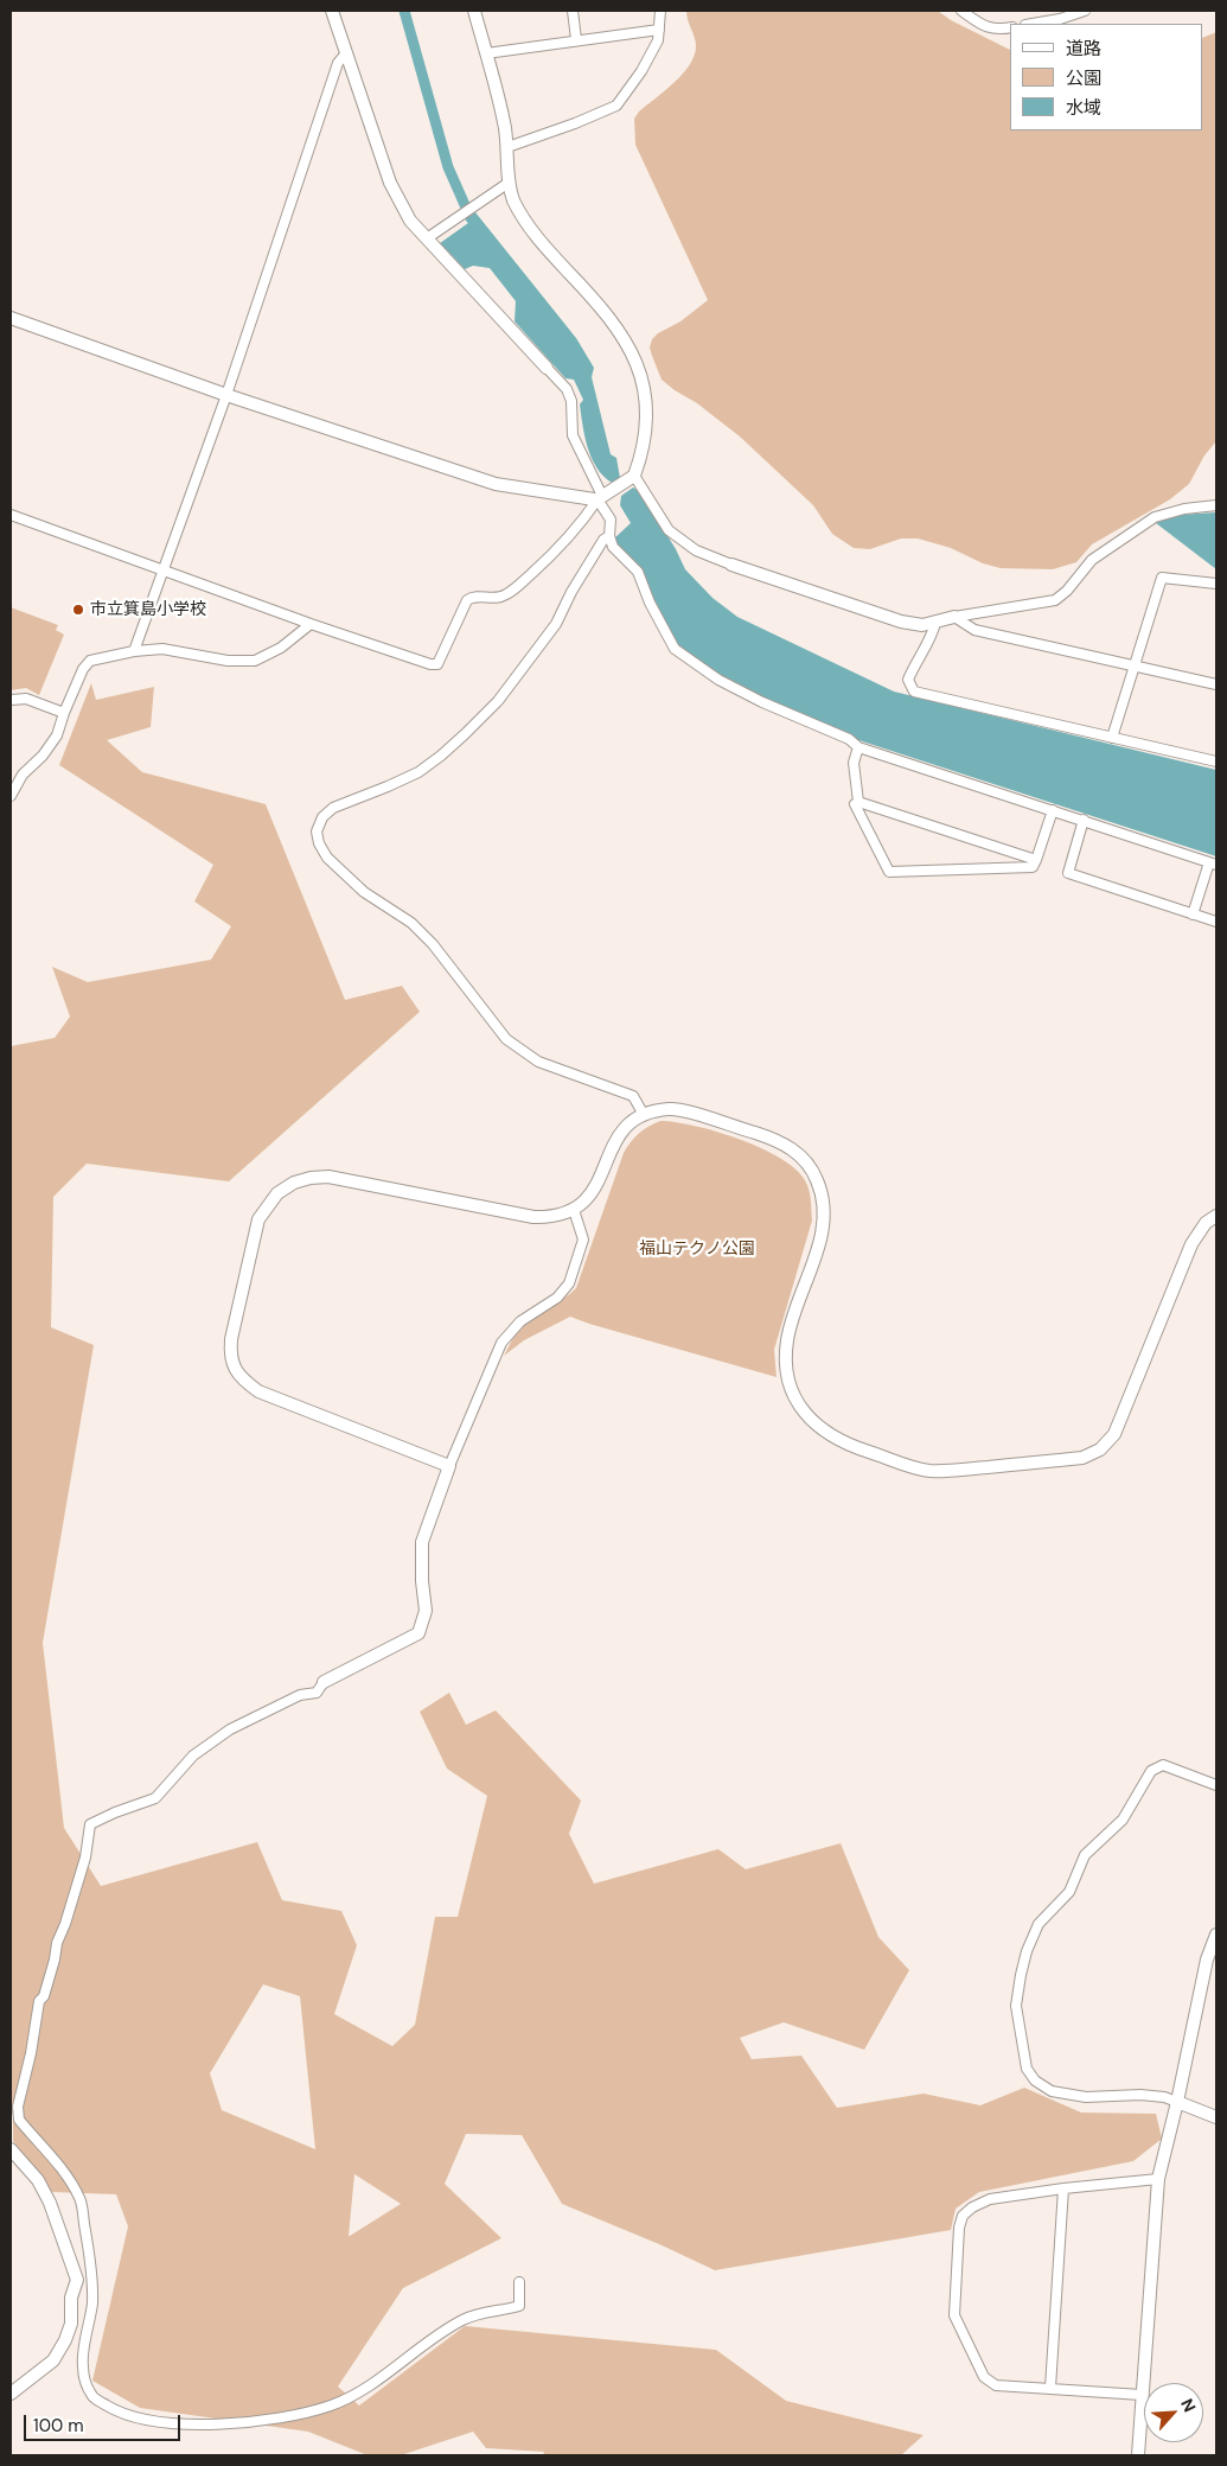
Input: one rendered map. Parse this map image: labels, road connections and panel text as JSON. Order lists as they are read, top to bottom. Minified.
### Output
{"parks":["福山テクノ公園"],"places":["市立箕島小学校"],"legend":["道路","公園","水域"],"scale_bar":"100 m","north":"top right"}
